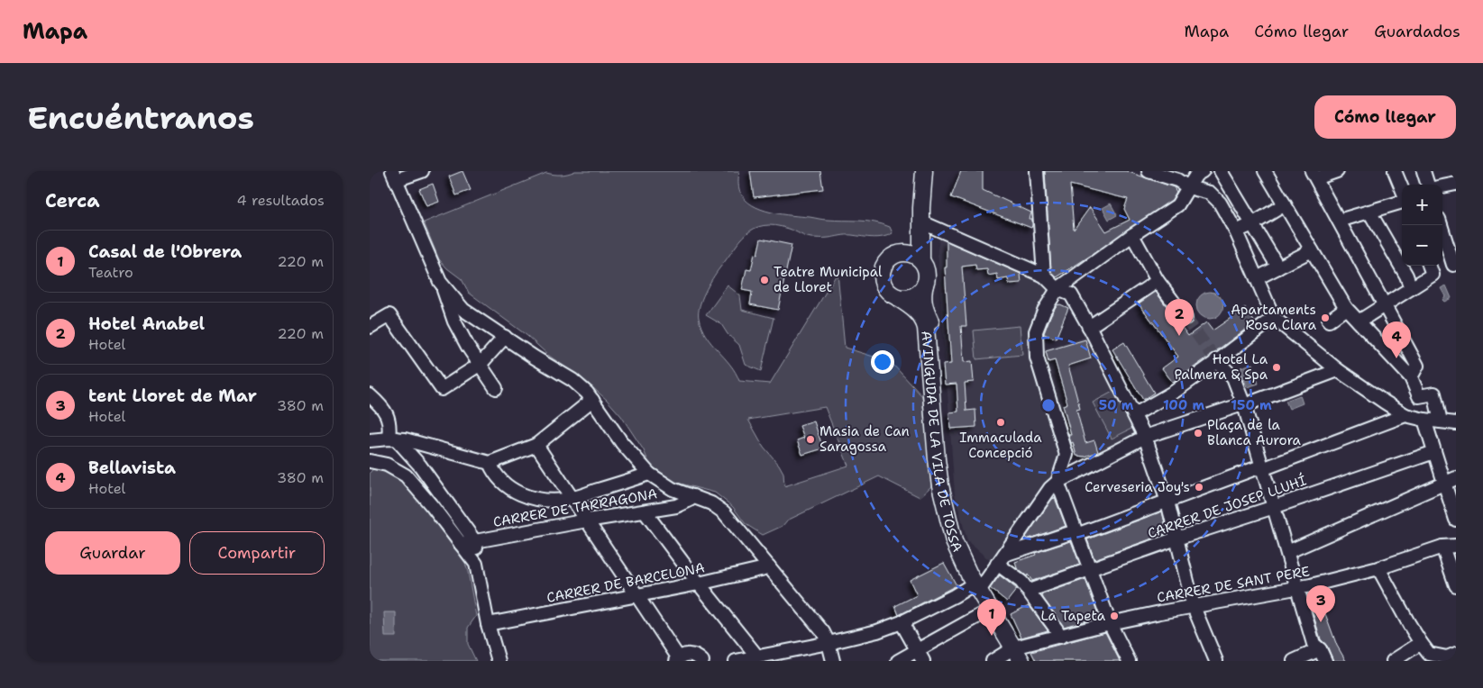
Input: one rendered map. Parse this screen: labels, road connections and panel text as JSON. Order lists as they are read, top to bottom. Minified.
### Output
{"streets":{"main road":["AVINGUDA DE LA VILA DE TOSSA"],"street":["CARRER DE JOSEP LLUHÍ","CARRER DE TARRAGONA","CARRER DE BARCELONA","CARRER DE SANT PERE"]},"crossings":[["AVINGUDA DE LA VILA DE TOSSA","CARRER DE SANT PERE"]],"places":["Teatre Municipal de Lloret","Apartaments Rosa Clara","Hotel La Palmera & Spa","Immaculada Concepció","Plaça de la Blanca Aurora","Masia de Can Saragossa","Cerveseria Joy's","La Tapeta"],"page":{"header":"Mapa","nav":["Mapa","Cómo llegar","Guardados"],"buttons":["Cómo llegar",["Guardar","Compartir"]],"title":"Encuéntranos","heading":["Cerca","4 resultados"],"map_buttons":["+","−"],"list":[{"mark":"1","name":"Casal de l'Obrera","note":"Teatro","value":"220 m"},{"mark":"2","name":"Hotel Anabel","note":"Hotel","value":"220 m"},{"mark":"3","name":"tent Lloret de Mar","note":"Hotel","value":"380 m"},{"mark":"4","name":"Bellavista","note":"Hotel","value":"380 m"}],"pins":["2","4","3","1"]},"rings":["50 m","100 m","150 m"]}
